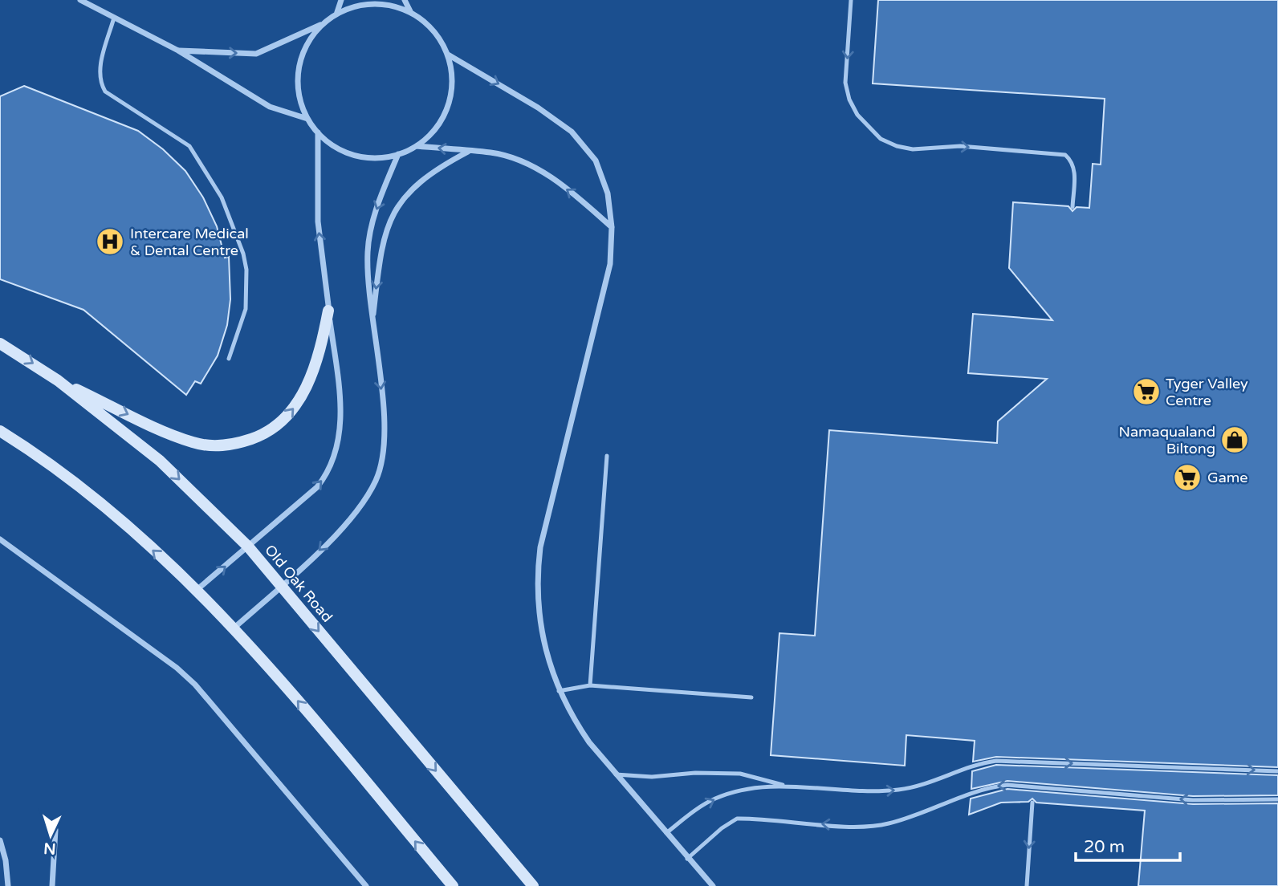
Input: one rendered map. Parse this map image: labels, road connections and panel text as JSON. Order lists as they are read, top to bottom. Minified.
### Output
{"streets":{"main road":["Old Oak Road"]},"places":{"hospital":["Intercare Medical & Dental Centre"],"supermarket":["Tyger Valley Centre","Game"],"shop":["Namaqualand Biltong"]},"scale_bar":"20 m","north":"bottom"}
